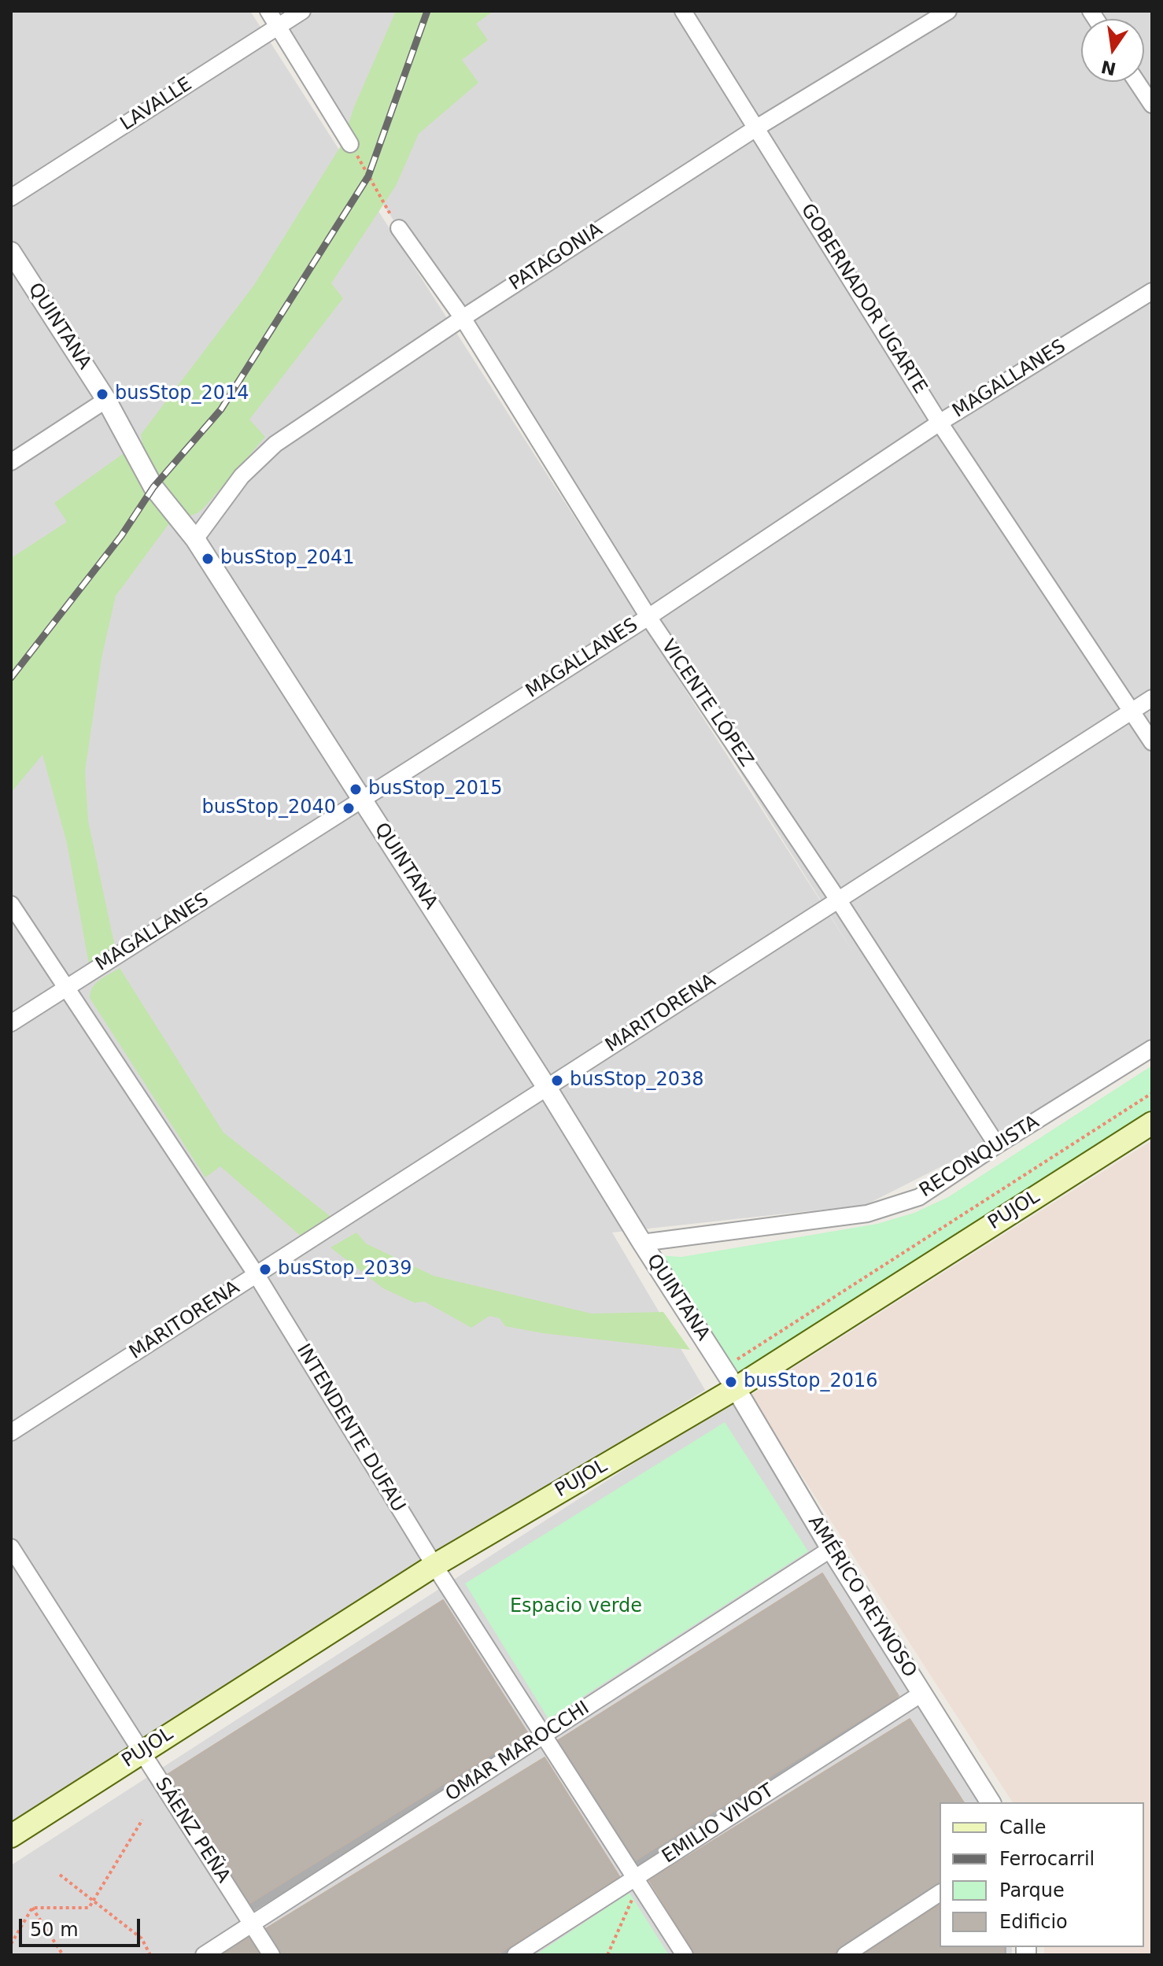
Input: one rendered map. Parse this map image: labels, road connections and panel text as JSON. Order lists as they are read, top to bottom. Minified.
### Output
{"streets":{"main road":["PUJOL"],"street":["LAVALLE","PATAGONIA","GOBERNADOR UGARTE","QUINTANA","MAGALLANES","VICENTE LÓPEZ","MARITORENA","RECONQUISTA","INTENDENTE DUFAU","AMÉRICO REYNOSO","OMAR MAROCCHI","EMILIO VIVOT","SÁENZ PEÑA"]},"crossings":[["PATAGONIA","GOBERNADOR UGARTE"],["PATAGONIA","QUINTANA"],["PATAGONIA","VICENTE LÓPEZ"],["GOBERNADOR UGARTE","MAGALLANES"],["GOBERNADOR UGARTE","MARITORENA"],["QUINTANA","MAGALLANES"],["QUINTANA","MARITORENA"],["QUINTANA","RECONQUISTA"],["QUINTANA","PUJOL"],["QUINTANA","AMÉRICO REYNOSO"],["MAGALLANES","VICENTE LÓPEZ"],["MAGALLANES","INTENDENTE DUFAU"],["VICENTE LÓPEZ","MARITORENA"],["VICENTE LÓPEZ","RECONQUISTA"],["MARITORENA","INTENDENTE DUFAU"],["PUJOL","INTENDENTE DUFAU"],["PUJOL","AMÉRICO REYNOSO"],["PUJOL","SÁENZ PEÑA"],["INTENDENTE DUFAU","OMAR MAROCCHI"],["INTENDENTE DUFAU","EMILIO VIVOT"],["AMÉRICO REYNOSO","OMAR MAROCCHI"],["AMÉRICO REYNOSO","EMILIO VIVOT"],["OMAR MAROCCHI","SÁENZ PEÑA"]],"parks":["Espacio verde"],"places":["busStop_2014","busStop_2041","busStop_2015","busStop_2040","busStop_2038","busStop_2039","busStop_2016"],"legend":["Calle","Ferrocarril","Parque","Edificio"],"scale_bar":"50 m","north":"bottom"}
